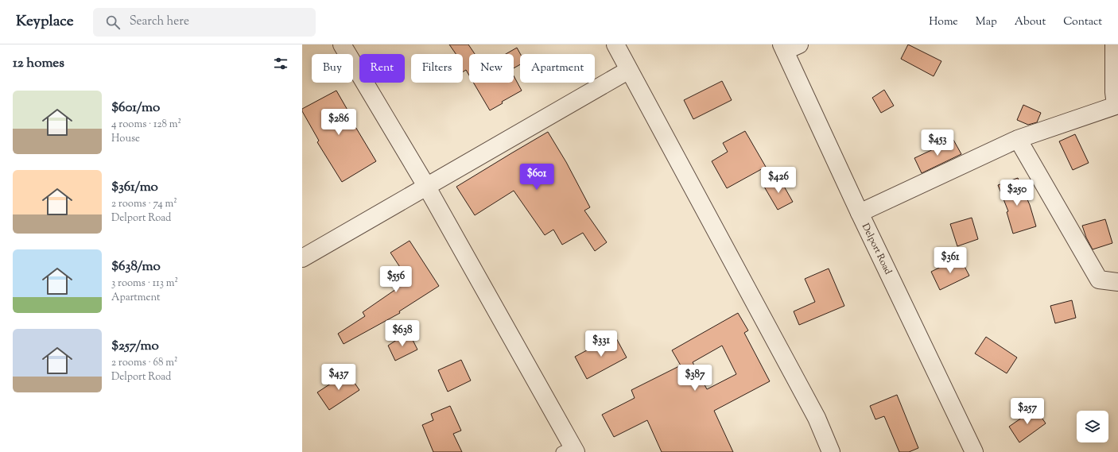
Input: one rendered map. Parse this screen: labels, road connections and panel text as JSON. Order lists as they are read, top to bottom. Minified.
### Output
{"streets":{"street":["Delport Road"]},"page":{"header":"Keyplace","search":"Search here","nav":["Home","Map","About","Contact"],"heading":"12 homes","chip":["Buy","Rent","Filters","New","Apartment"],"list":[{"name":"$601/mo","note":"4 rooms · 128 m² · House"},{"name":"$361/mo","note":"2 rooms · 74 m² · Delport Road"},{"name":"$638/mo","note":"3 rooms · 113 m² · Apartment"},{"name":"$257/mo","note":"2 rooms · 68 m² · Delport Road"}],"price":["$286","$453","$601","$426","$250","$361","$556","$638","$331","$437","$387","$257"]}}
